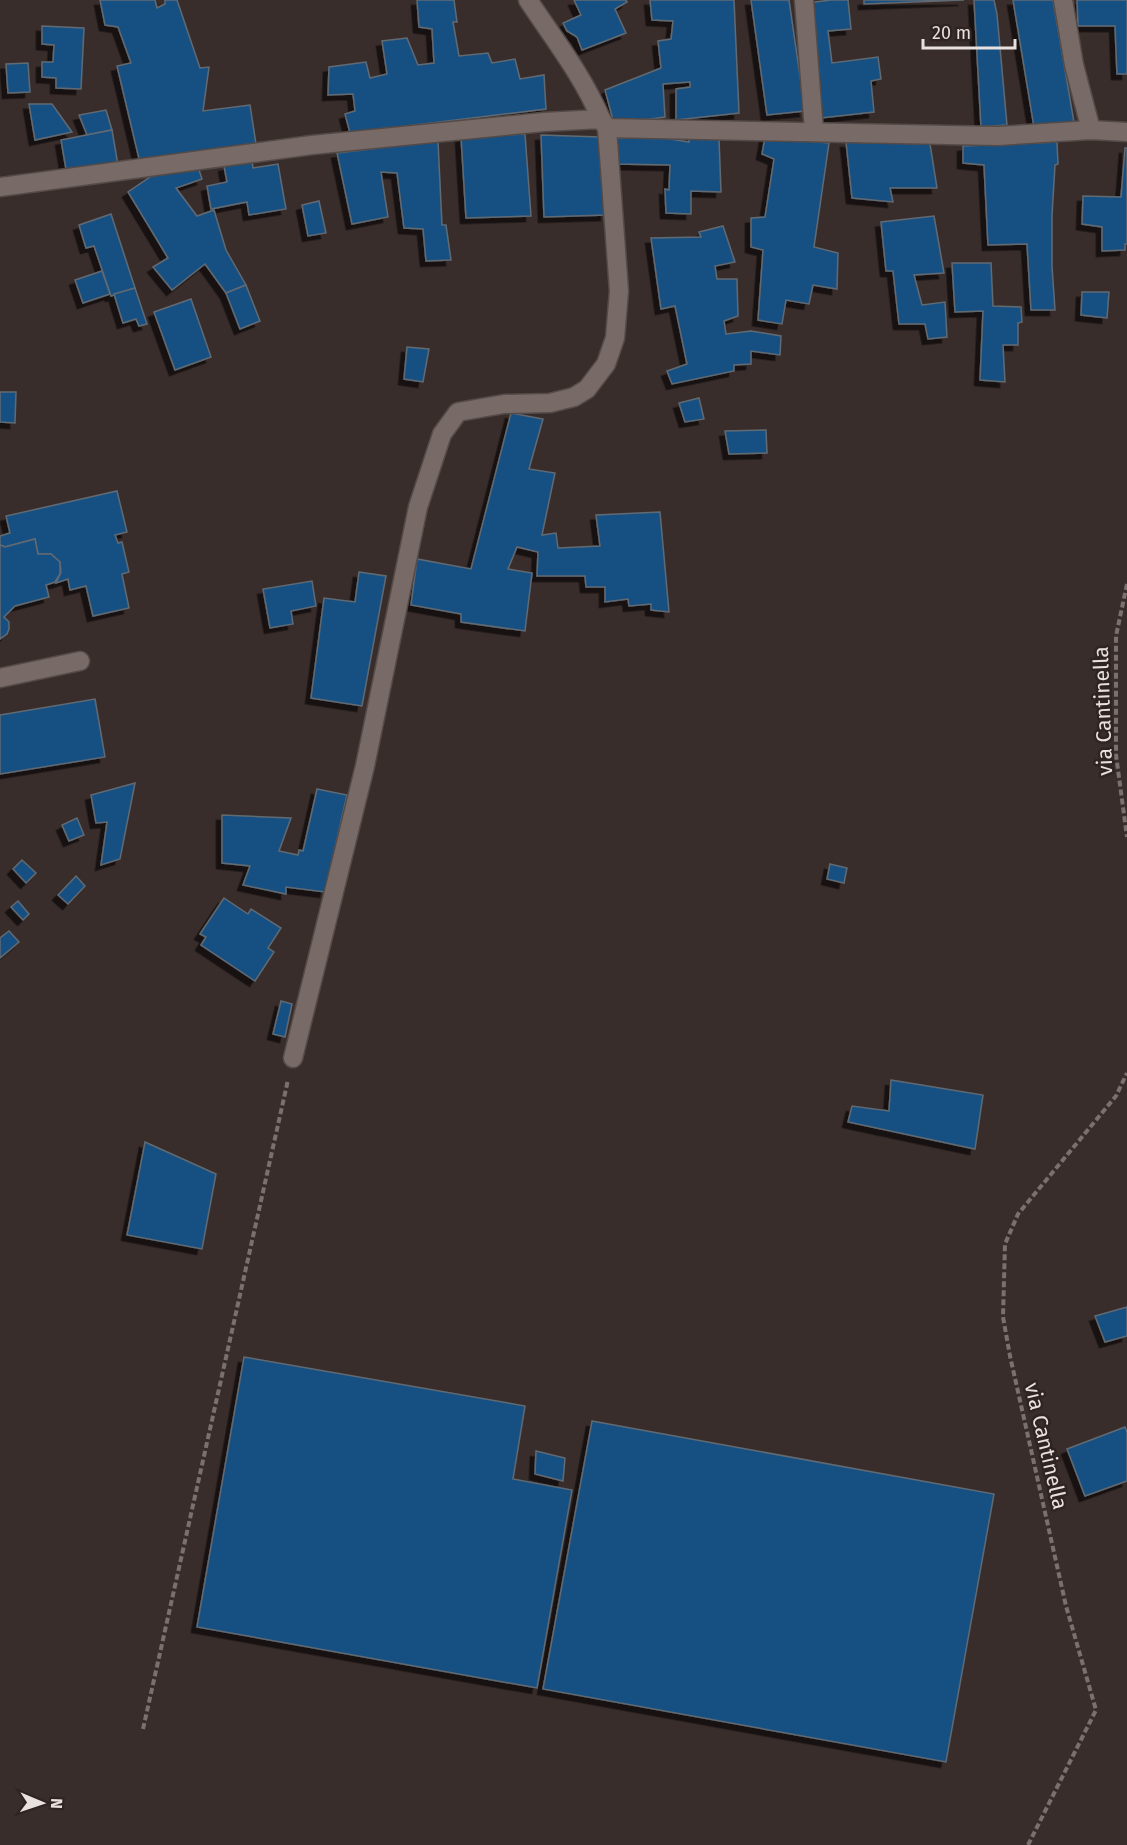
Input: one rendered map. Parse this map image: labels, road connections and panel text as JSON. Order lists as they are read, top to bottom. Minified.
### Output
{"streets":{"path":["via Cantinella"]},"scale_bar":"20 m","north":"right"}
